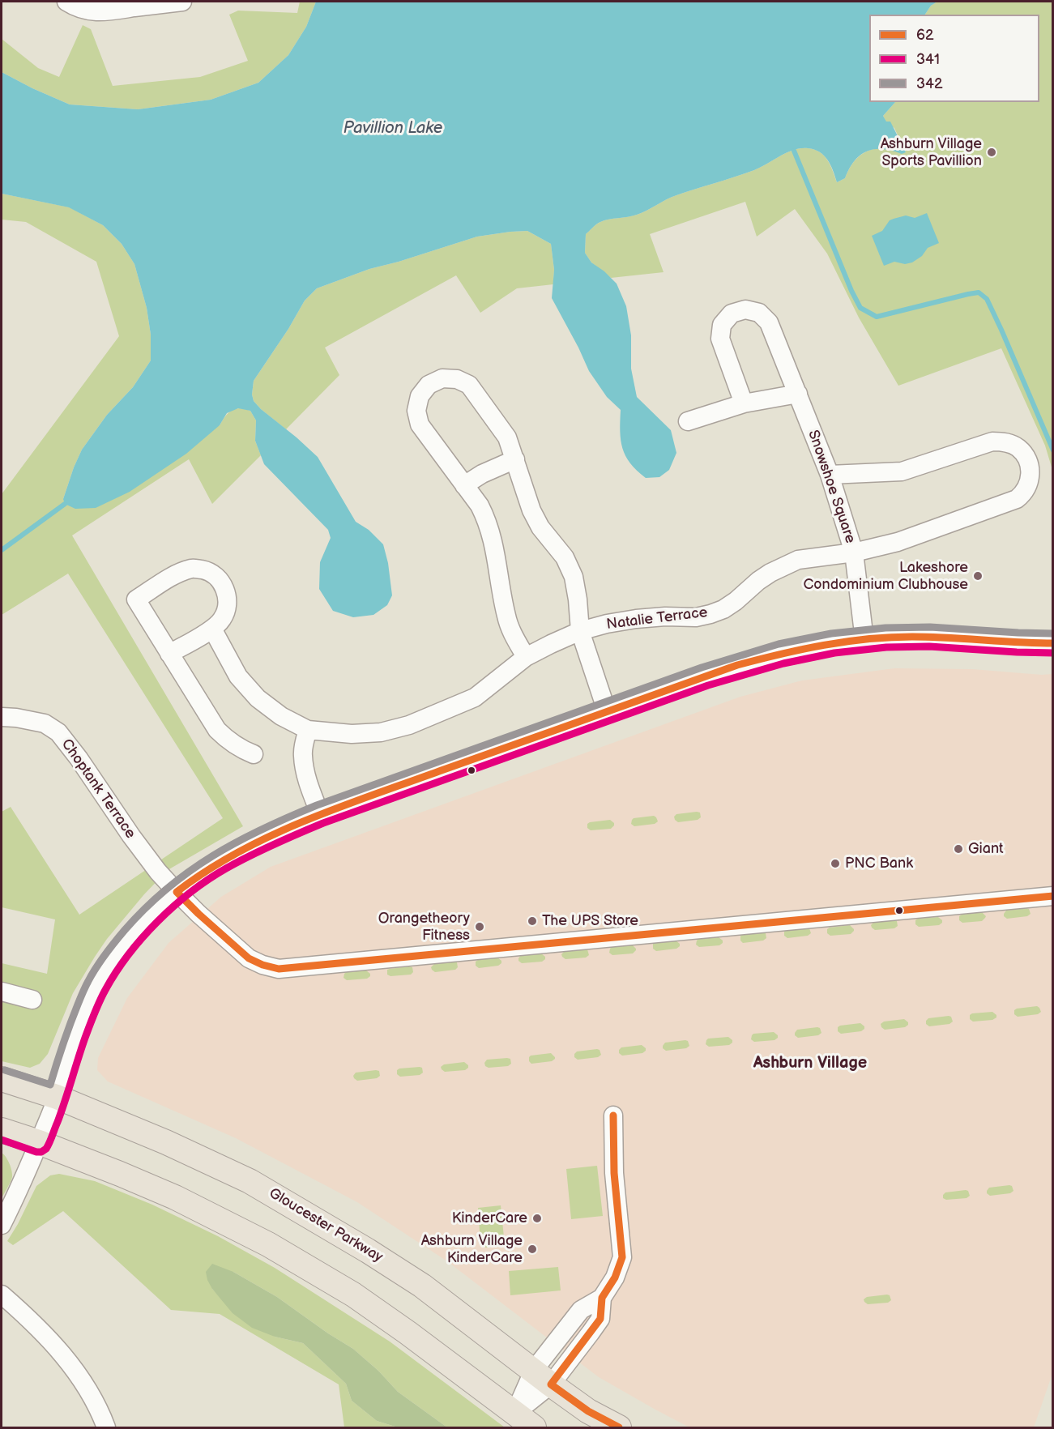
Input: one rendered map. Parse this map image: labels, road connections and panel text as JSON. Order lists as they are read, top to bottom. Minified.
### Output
{"streets":{"main road":["Gloucester Parkway"],"street":["Snowshoe Square","Natalie Terrace","Choptank Terrace"]},"crossings":[["Snowshoe Square","Natalie Terrace"]],"districts":["Ashburn Village"],"water":["Pavillion Lake"],"places":["Ashburn Village Sports Pavillion","Lakeshore Condominium Clubhouse","Giant","PNC Bank","The UPS Store","Orangetheory Fitness","KinderCare","Ashburn Village KinderCare"],"lines":["transit line 342","transit line 62","transit line 341"],"legend":["62","341","342"]}
